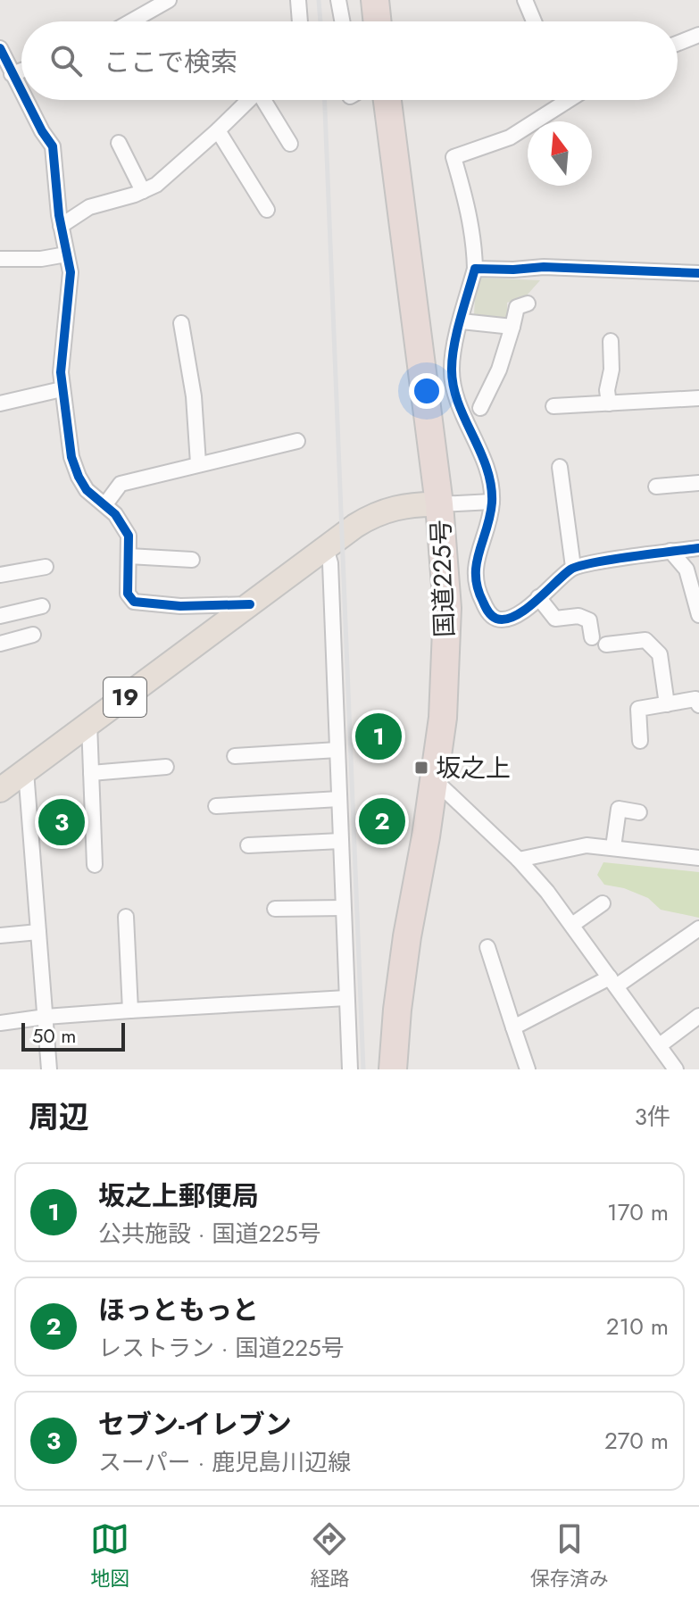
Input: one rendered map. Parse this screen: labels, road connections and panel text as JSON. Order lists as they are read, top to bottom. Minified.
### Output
{"streets":{"highway":["国道225号"],"main road":["19"]},"crossings":[["国道225号","19"]],"places":{"transit":["坂之上"]},"scale_bar":"50 m","north":"top","page":{"search":"ここで検索","pins":["1","2","3"],"scale":"50 m","heading":["周辺","3件"],"list":[{"mark":"1","name":"坂之上郵便局","note":"公共施設 · 国道225号","value":"170 m"},{"mark":"2","name":"ほっともっと","note":"レストラン · 国道225号","value":"210 m"},{"mark":"3","name":"セブン-イレブン","note":"スーパー · 鹿児島川辺線","value":"270 m"}],"nav":["地図","経路","保存済み"]}}
